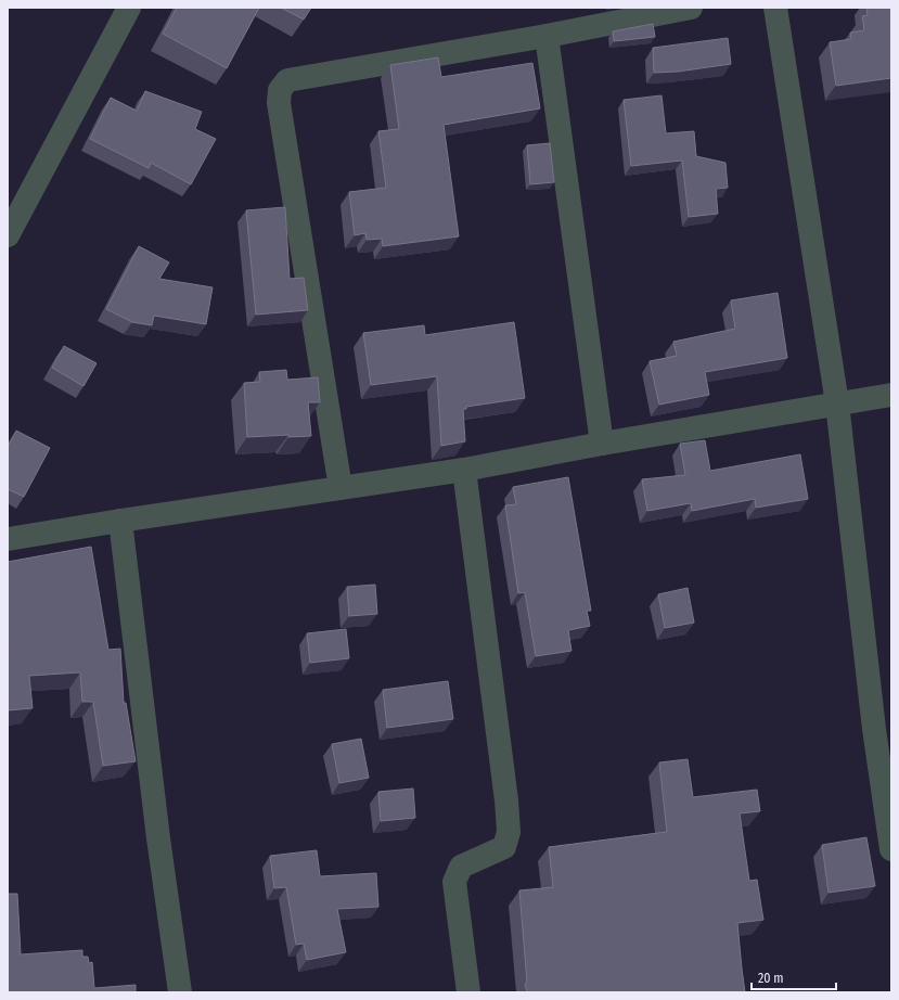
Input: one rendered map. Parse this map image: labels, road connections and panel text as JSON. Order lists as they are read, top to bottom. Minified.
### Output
{"scale_bar":"20 m"}
